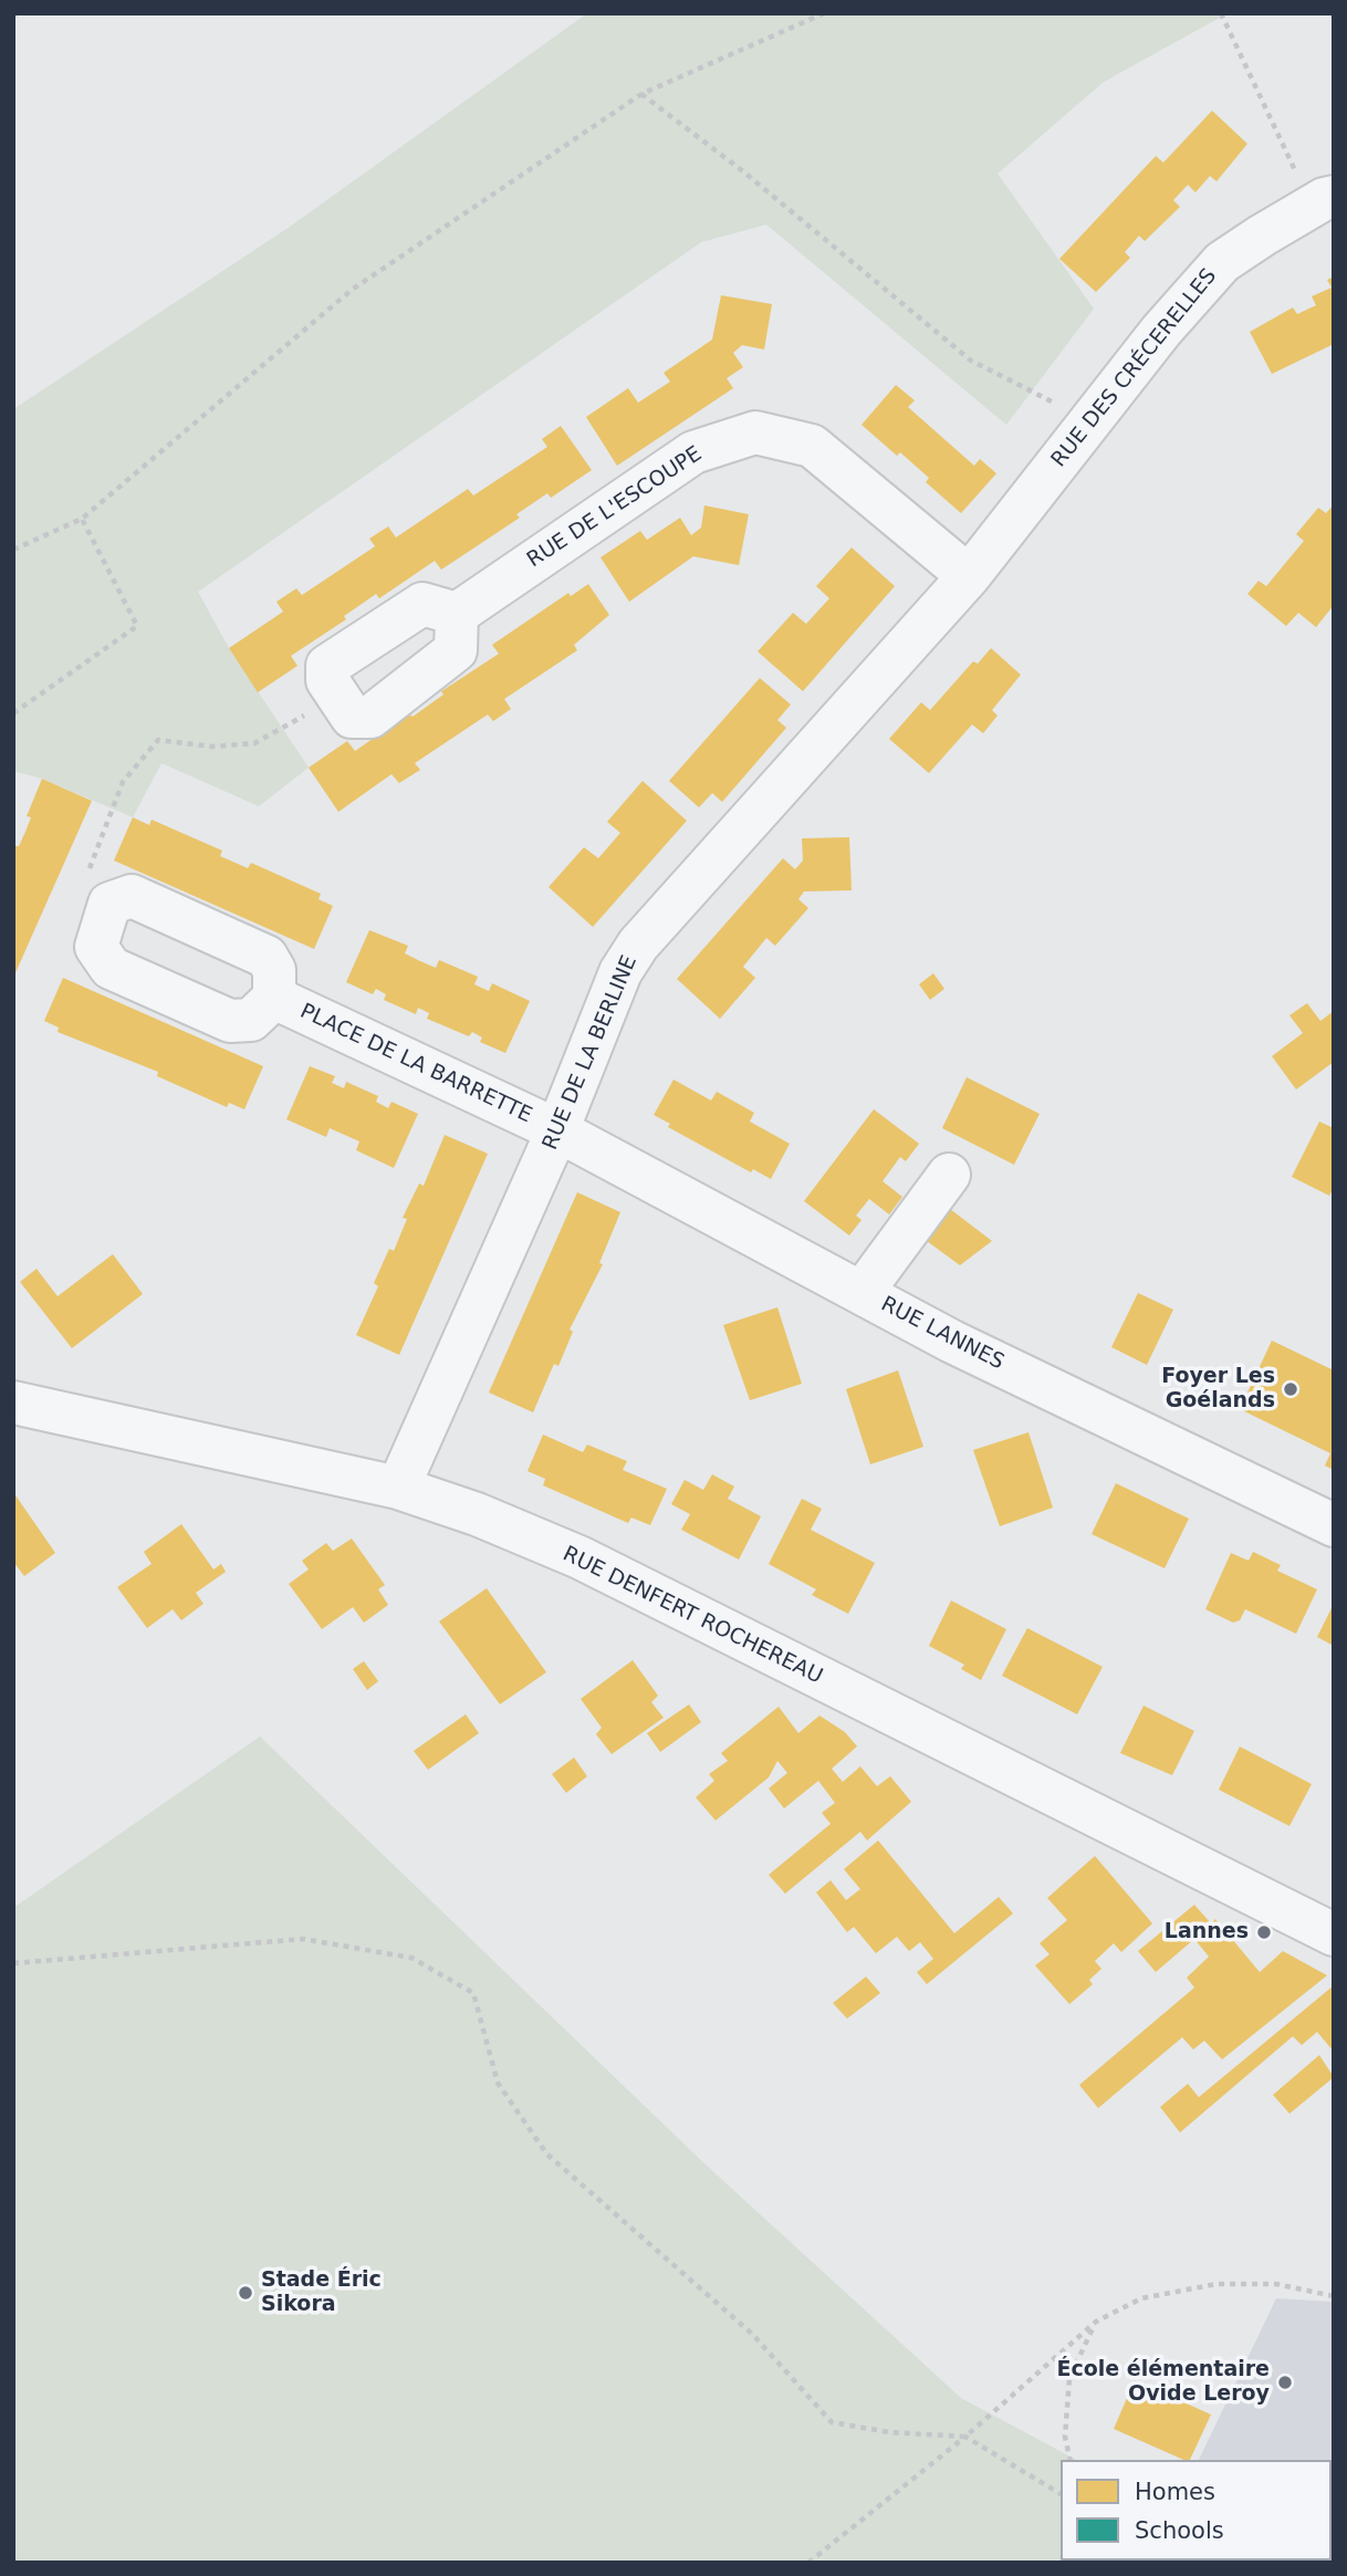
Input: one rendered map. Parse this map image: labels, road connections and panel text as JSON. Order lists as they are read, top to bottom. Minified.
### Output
{"streets":{"street":["RUE DES CRÉCERELLES","RUE DE L'ESCOUPE","RUE DE LA BERLINE","PLACE DE LA BARRETTE","RUE LANNES","RUE DENFERT ROCHEREAU"]},"crossings":[["RUE DES CRÉCERELLES","RUE DE L'ESCOUPE"],["RUE DES CRÉCERELLES","RUE DE LA BERLINE"],["RUE DE L'ESCOUPE","RUE DE LA BERLINE"],["RUE DE LA BERLINE","PLACE DE LA BARRETTE"],["RUE DE LA BERLINE","RUE LANNES"],["RUE DE LA BERLINE","RUE DENFERT ROCHEREAU"],["PLACE DE LA BARRETTE","RUE LANNES"]],"places":["Foyer Les Goélands","Lannes","Stade Éric Sikora","École élémentaire Ovide Leroy"],"legend":["Homes","Schools"]}
